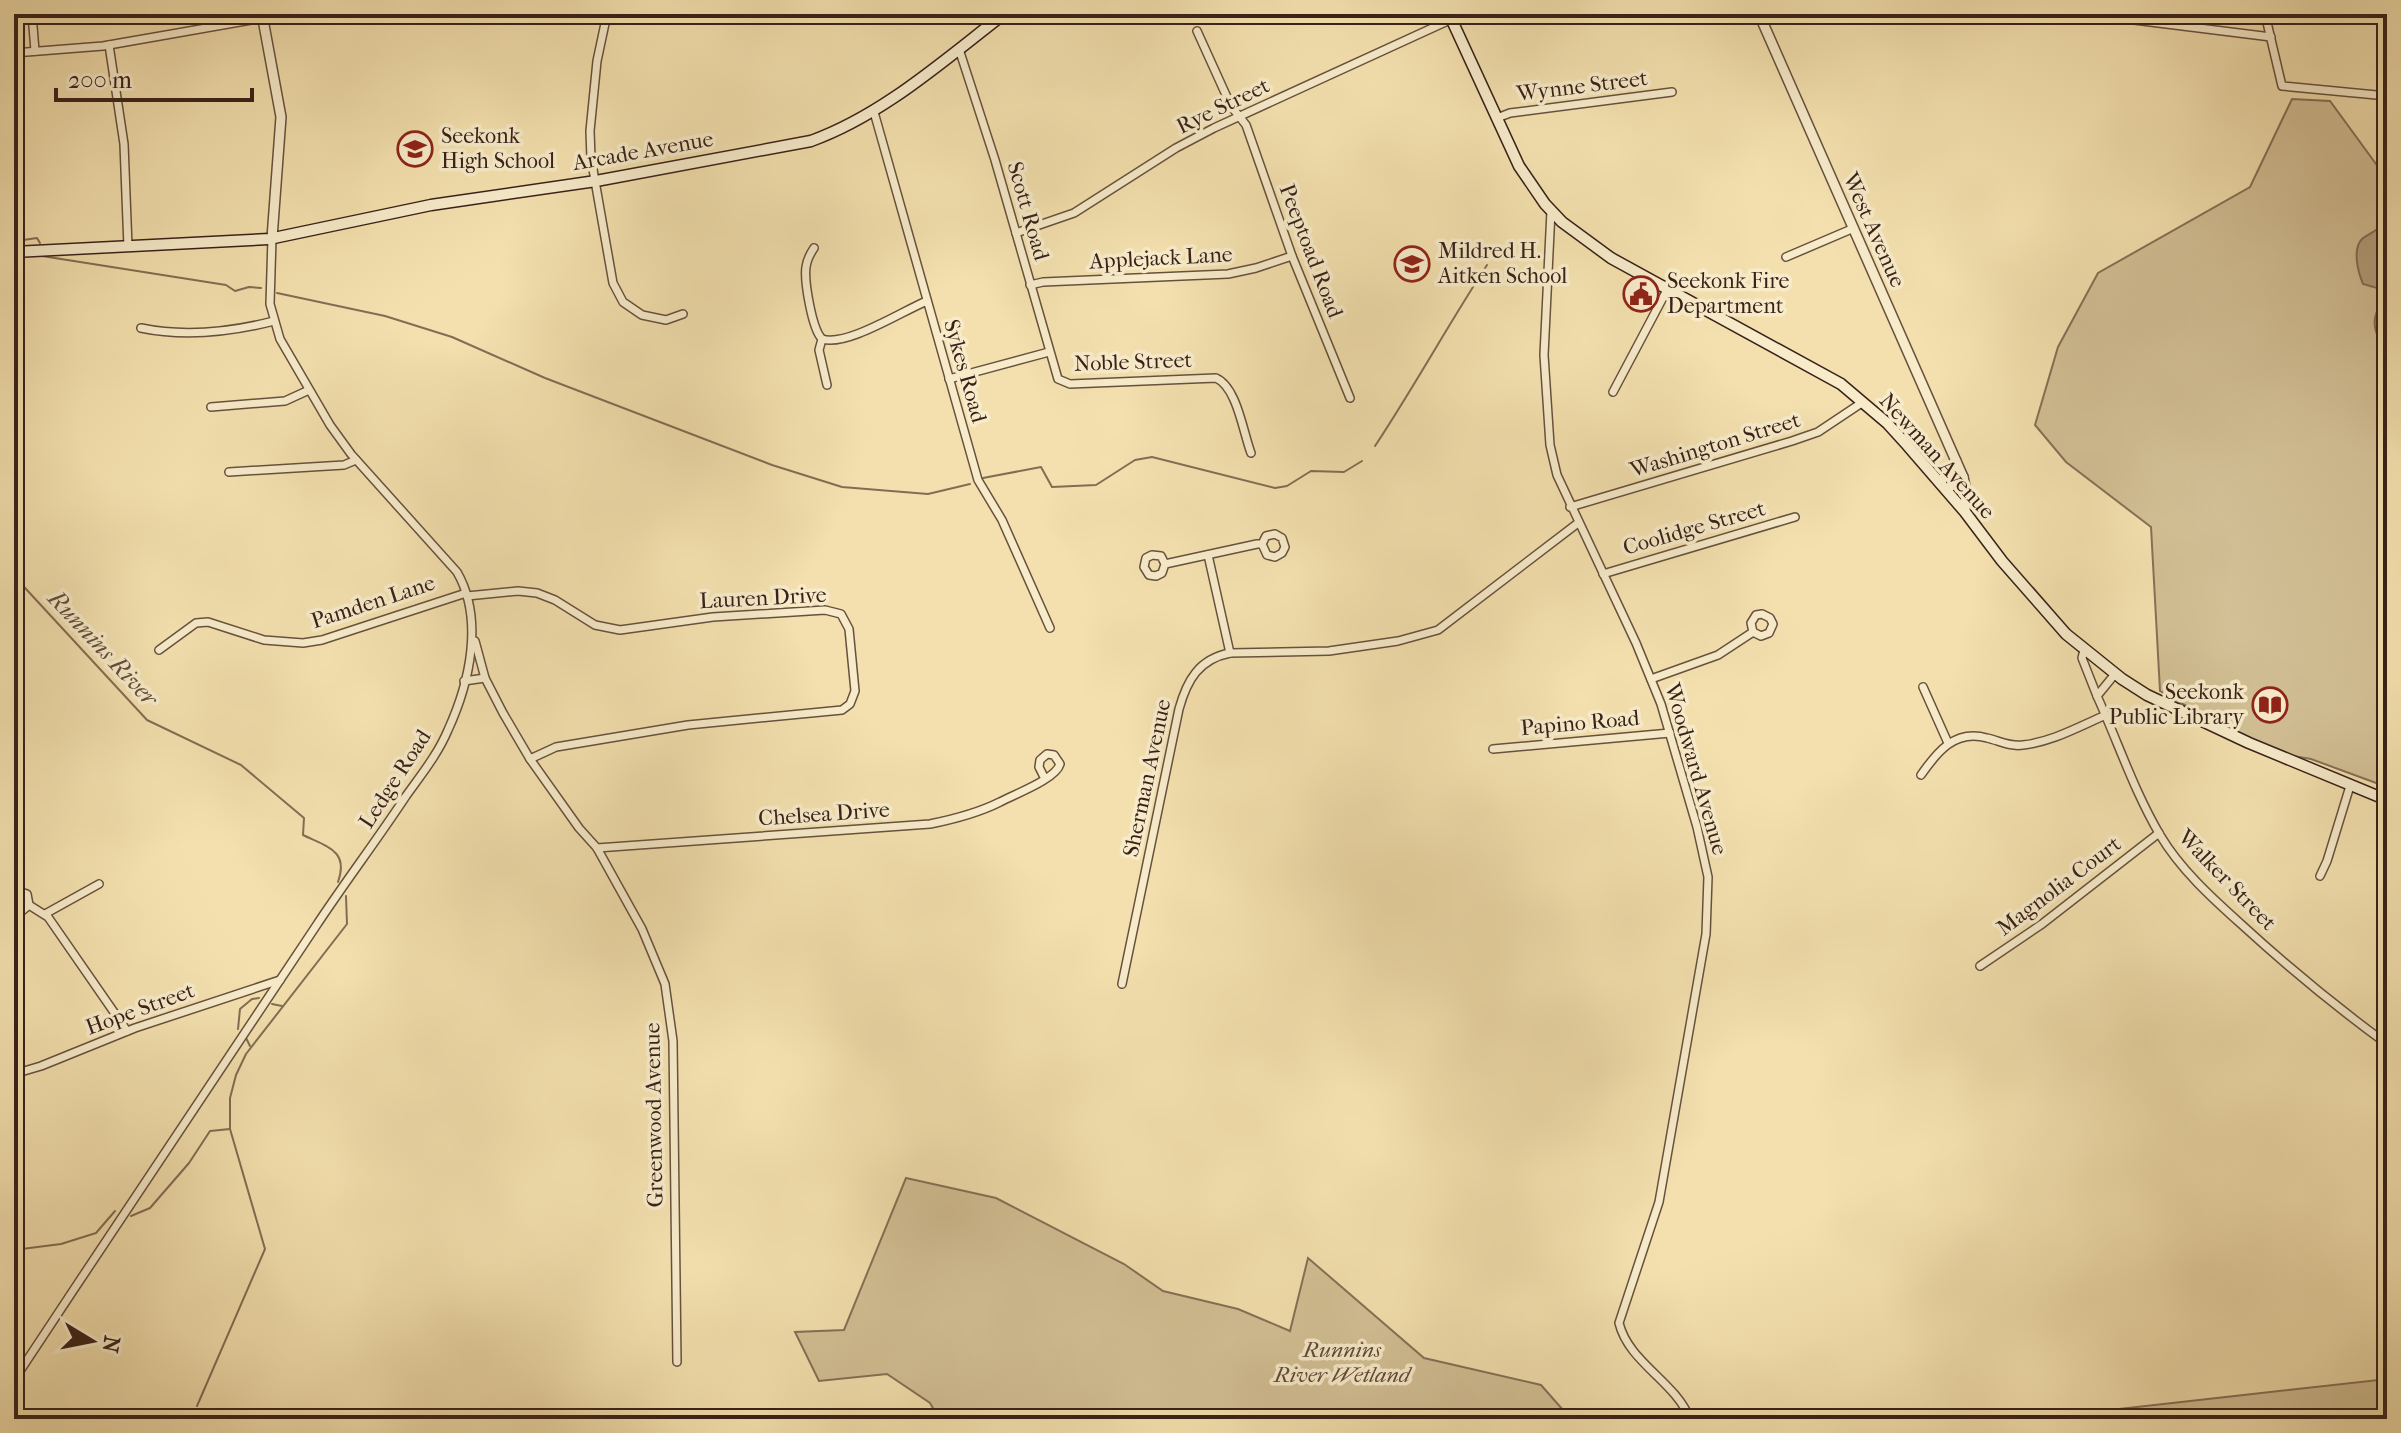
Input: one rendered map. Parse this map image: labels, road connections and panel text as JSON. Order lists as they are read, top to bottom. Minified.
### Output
{"streets":{"main road":["Arcade Avenue","Newman Avenue"],"street":["Wynne Street","Rye Street","Scott Road","West Avenue","Peeptoad Road","Applejack Lane","Noble Street","Sykes Road","Washington Street","Coolidge Street","Lauren Drive","Pamden Lane","Papino Road","Woodward Avenue","Sherman Avenue","Ledge Road","Chelsea Drive","Walker Street","Magnolia Court","Hope Street","Greenwood Avenue"]},"crossings":[["Wynne Street","Newman Avenue"],["Rye Street","Scott Road"],["Rye Street","Peeptoad Road"],["Rye Street","Newman Avenue"],["Arcade Avenue","Scott Road"],["Arcade Avenue","Sykes Road"],["Arcade Avenue","Ledge Road"],["Scott Road","Applejack Lane"],["Scott Road","Noble Street"],["West Avenue","Newman Avenue"],["Peeptoad Road","Applejack Lane"],["Washington Street","Newman Avenue"],["Washington Street","Woodward Avenue"],["Newman Avenue","Woodward Avenue"],["Newman Avenue","Walker Street"],["Coolidge Street","Woodward Avenue"],["Lauren Drive","Pamden Lane"],["Lauren Drive","Ledge Road"],["Lauren Drive","Greenwood Avenue"],["Pamden Lane","Ledge Road"],["Papino Road","Woodward Avenue"],["Woodward Avenue","Sherman Avenue"],["Ledge Road","Hope Street"],["Ledge Road","Greenwood Avenue"],["Chelsea Drive","Greenwood Avenue"],["Walker Street","Magnolia Court"]],"water":["Runnins River"],"parks":["Runnins River Wetland"],"places":{"school or university":["Seekonk High School","Mildred H. Aitken School"],"public building":["Seekonk Fire Department"],"library":["Seekonk Public Library"]},"scale_bar":"200 m","north":"right"}
